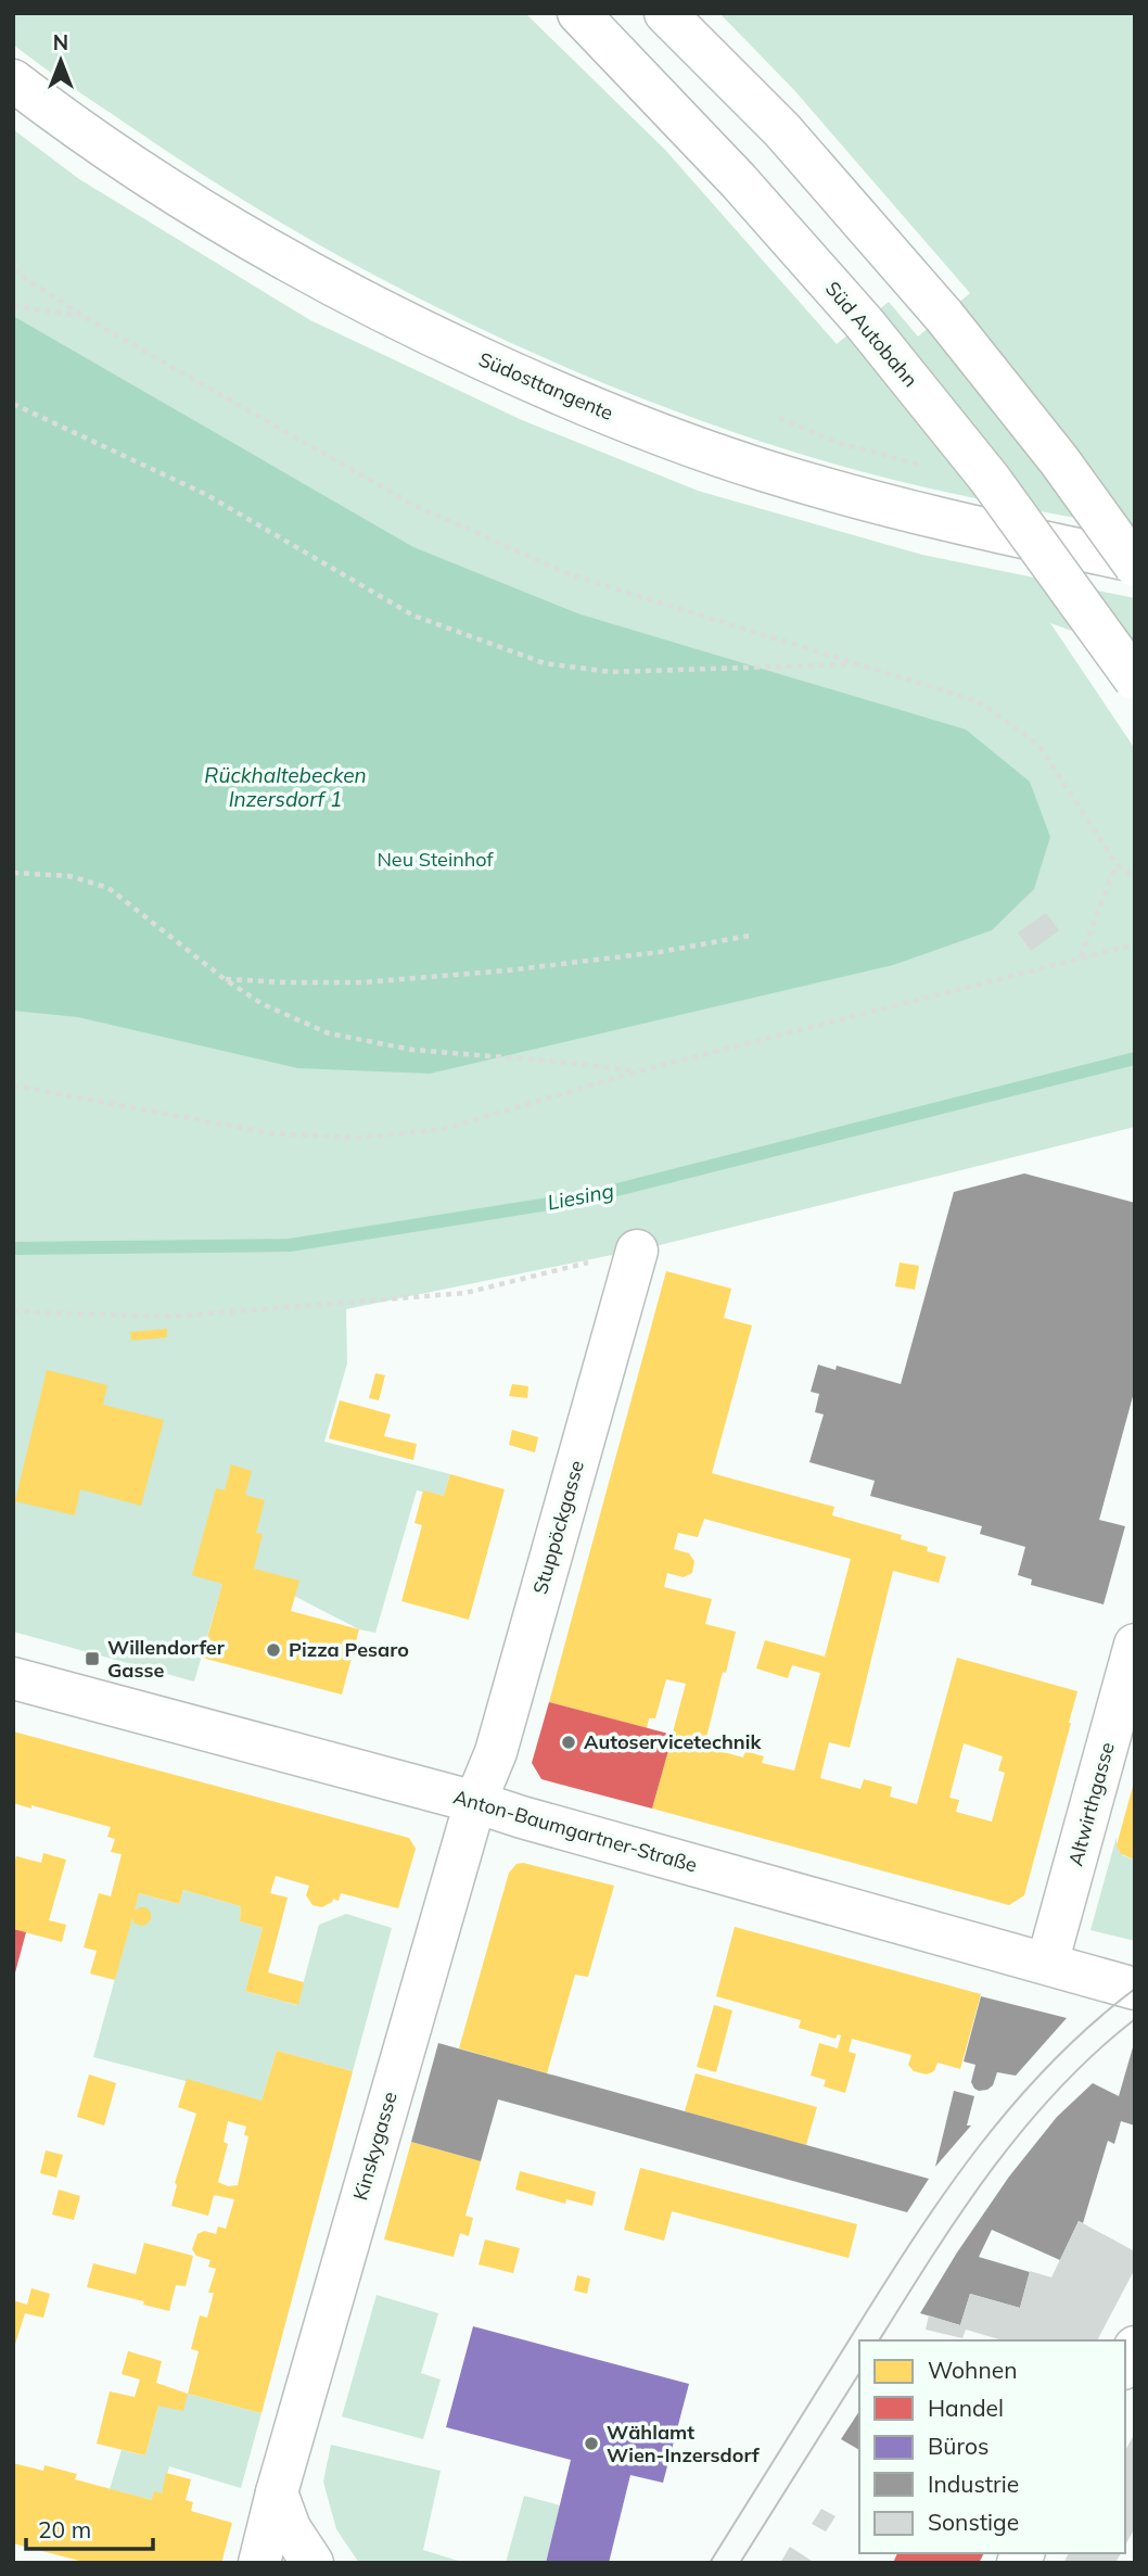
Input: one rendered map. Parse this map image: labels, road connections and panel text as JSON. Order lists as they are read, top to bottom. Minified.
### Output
{"streets":{"main road":["Süd Autobahn","Südosttangente","Stuppöckgasse","Altwirthgasse","Anton-Baumgartner-Straße","Kinskygasse"]},"crossings":[["Stuppöckgasse","Anton-Baumgartner-Straße"],["Stuppöckgasse","Kinskygasse"],["Altwirthgasse","Anton-Baumgartner-Straße"],["Anton-Baumgartner-Straße","Kinskygasse"]],"water":["Rückhaltebecken Inzersdorf 1","Liesing"],"parks":["Neu Steinhof"],"places":{"other":["Pizza Pesaro","Autoservicetechnik","Wählamt Wien-Inzersdorf"],"transit":["Willendorfer Gasse"]},"legend":["Wohnen","Handel","Büros","Industrie","Sonstige"],"scale_bar":"20 m","north":"top"}
